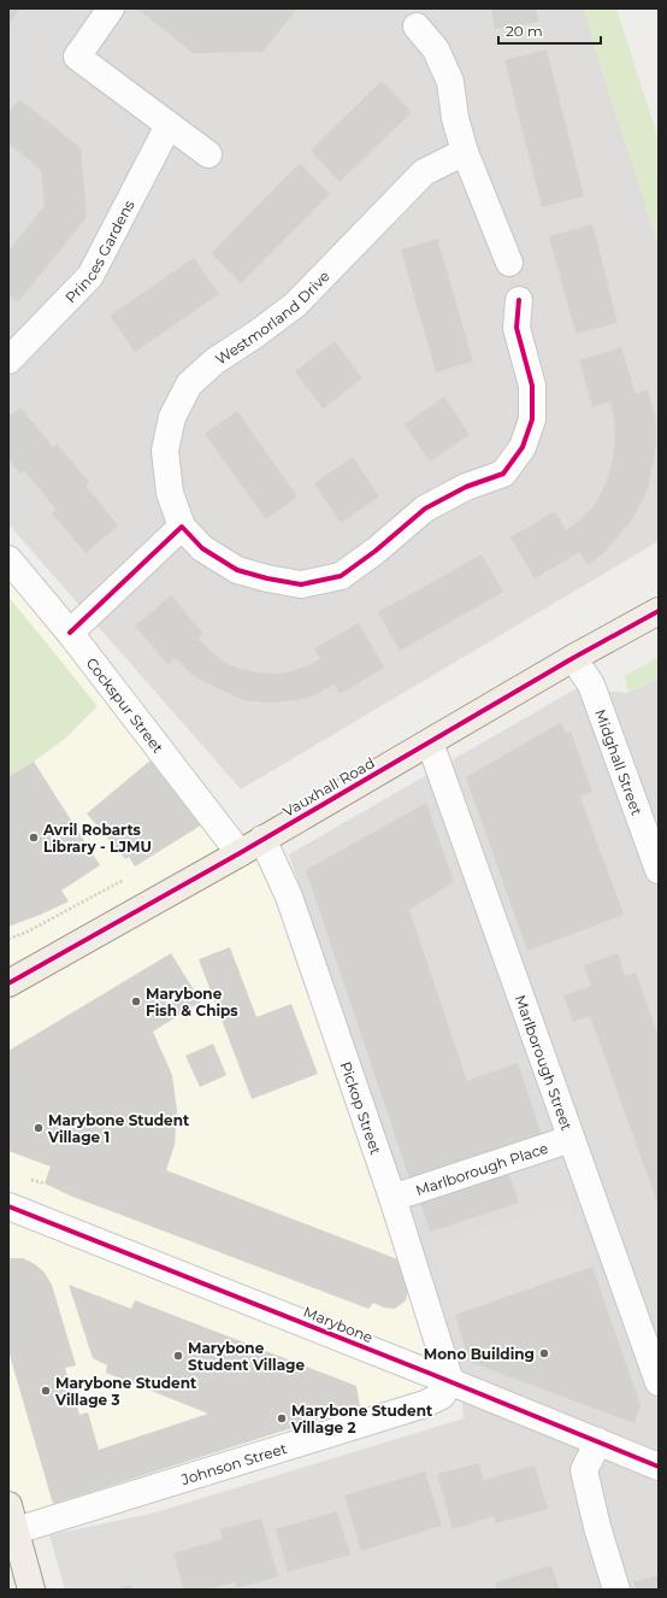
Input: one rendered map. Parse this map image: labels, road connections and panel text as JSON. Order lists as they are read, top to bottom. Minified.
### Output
{"streets":{"main road":["Vauxhall Road"],"street":["Princes Gardens","Westmorland Drive","Cockspur Street","Midghall Street","Marlborough Street","Pickop Street","Marlborough Place","Marybone","Johnson Street"]},"crossings":[["Cockspur Street","Vauxhall Road"],["Midghall Street","Vauxhall Road"],["Vauxhall Road","Marlborough Street"],["Vauxhall Road","Pickop Street"],["Marlborough Street","Marlborough Place"],["Pickop Street","Marlborough Place"],["Pickop Street","Marybone"],["Pickop Street","Johnson Street"],["Marybone","Johnson Street"]],"places":["Avril Robarts Library - LJMU","Marybone Fish & Chips","Marybone Student Village 1","Mono Building","Marybone Student Village","Marybone Student Village 3","Marybone Student Village 2"],"scale_bar":"20 m"}
